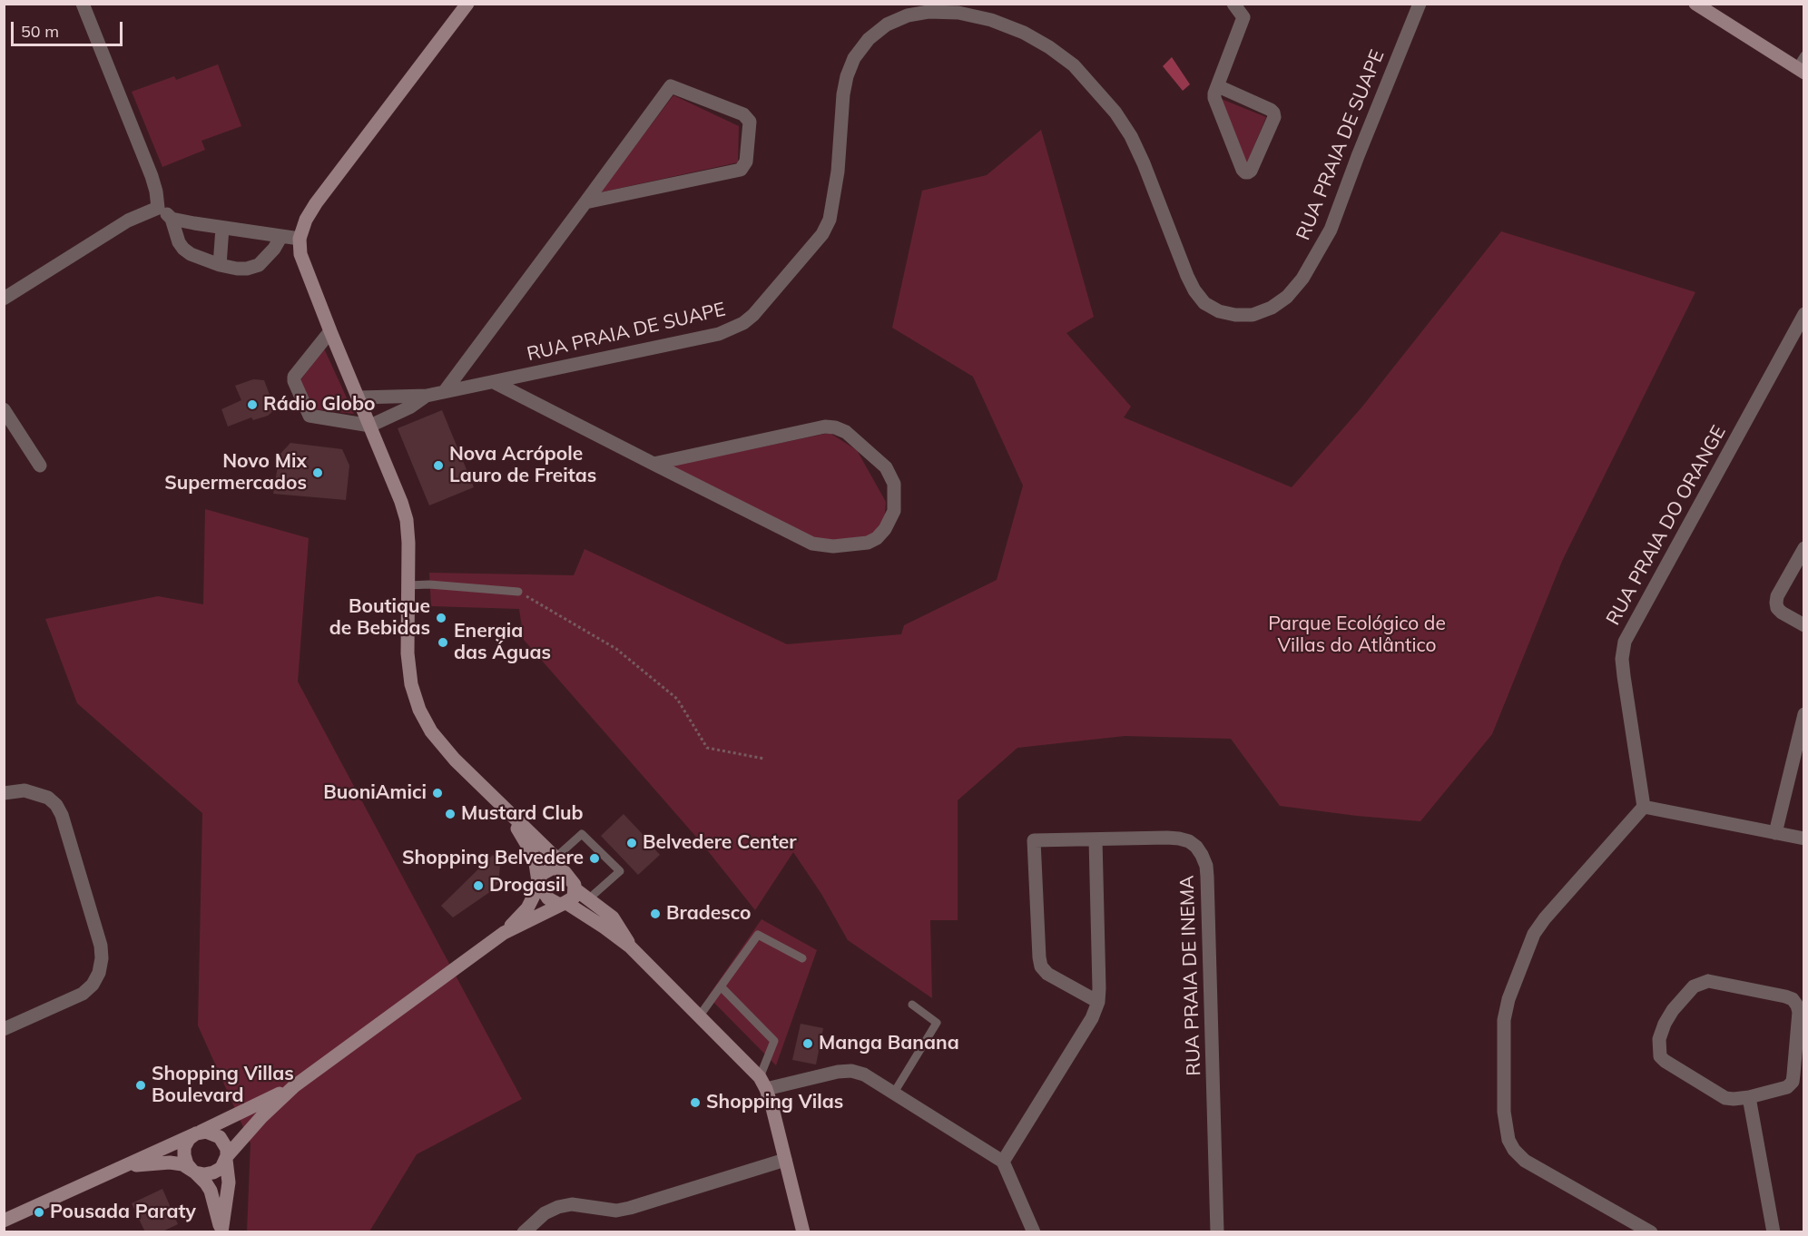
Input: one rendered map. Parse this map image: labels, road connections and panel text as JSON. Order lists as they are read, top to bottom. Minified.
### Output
{"streets":{"street":["RUA PRAIA DE SUAPE","RUA PRAIA DO ORANGE","RUA PRAIA DE INEMA"]},"parks":["Parque Ecológico de Villas do Atlântico"],"places":["Rádio Globo","Nova Acrópole Lauro de Freitas","Novo Mix Supermercados","Boutique de Bebidas","Energia das Águas","BuoniAmici","Mustard Club","Belvedere Center","Shopping Belvedere","Drogasil","Bradesco","Manga Banana","Shopping Villas Boulevard","Shopping Vilas","Pousada Paraty"],"scale_bar":"50 m"}
